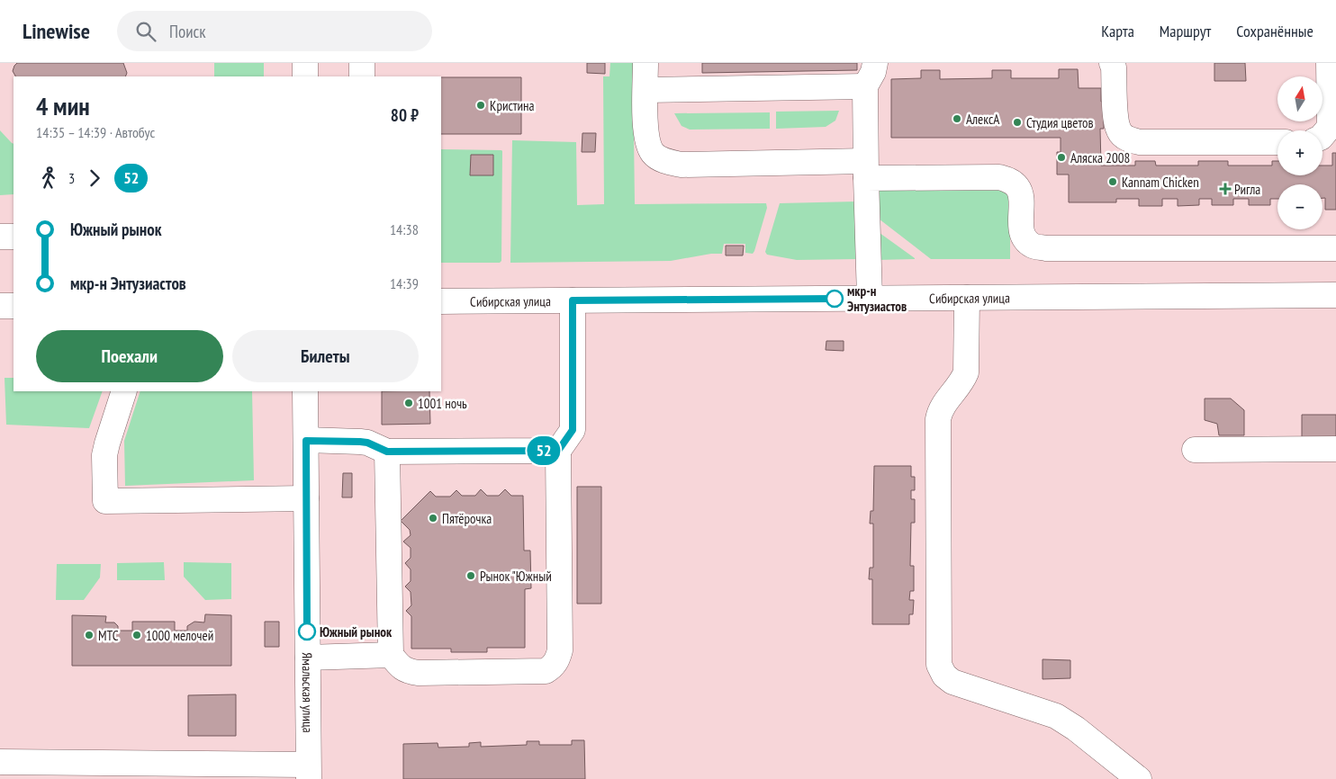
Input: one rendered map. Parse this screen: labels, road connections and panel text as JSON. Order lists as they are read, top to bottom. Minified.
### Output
{"streets":{"main road":["Сибирская улица","Ямальская улица"]},"places":{"other":["Кристина","АлексА","Студия цветов","Аляска 2008","Kannam Chicken","мкр-н Энтузиастов","1001 ночь","Пятёрочка","Рынок \"Южный","Южный рынок","МТС","1000 мелочей"],"health":["Ригла"]},"lines":["bus line 52"],"north":"top","page":{"header":"Linewise","search":"Поиск","nav":["Карта","Маршрут","Сохранённые"],"on_map":"52","map_buttons":["+","−"],"heading":["4 мин","14:35 – 14:39 · Автобус","80 ₽"],"legs":["3","52"],"list":[{"name":"Южный рынок","value":"14:38"},{"name":"мкр-н Энтузиастов","value":"14:39"}],"buttons":["Поехали","Билеты"]}}
